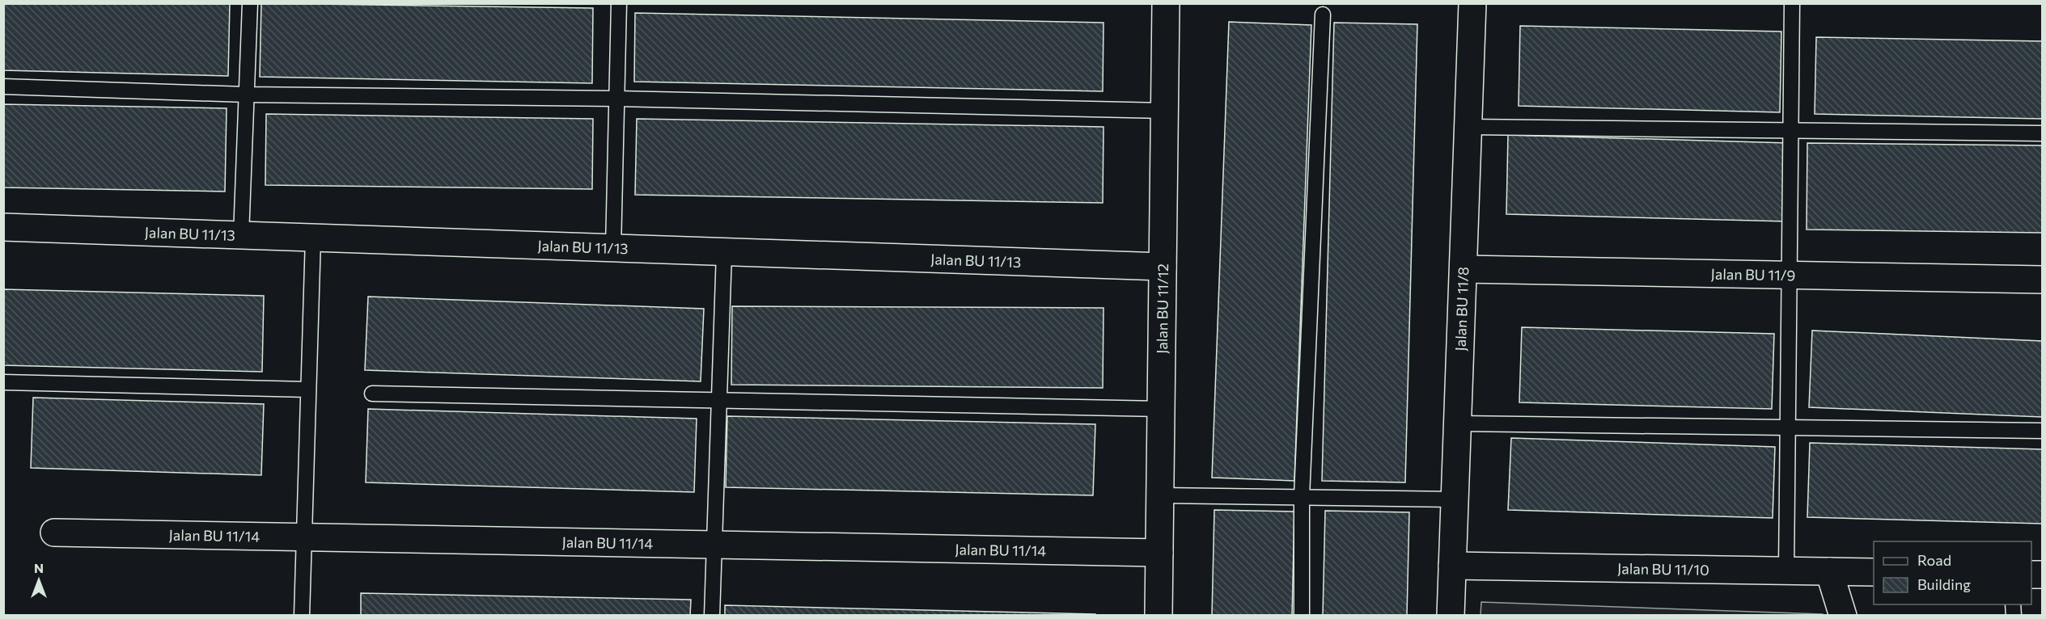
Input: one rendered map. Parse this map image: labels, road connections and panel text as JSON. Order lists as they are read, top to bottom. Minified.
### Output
{"streets":{"street":["Jalan BU 11/13","Jalan BU 11/9","Jalan BU 11/12","Jalan BU 11/8","Jalan BU 11/14","Jalan BU 11/10"]},"crossings":[["Jalan BU 11/13","Jalan BU 11/12"],["Jalan BU 11/9","Jalan BU 11/8"],["Jalan BU 11/12","Jalan BU 11/14"],["Jalan BU 11/8","Jalan BU 11/10"]],"legend":["Road","Building"],"north":"top"}
